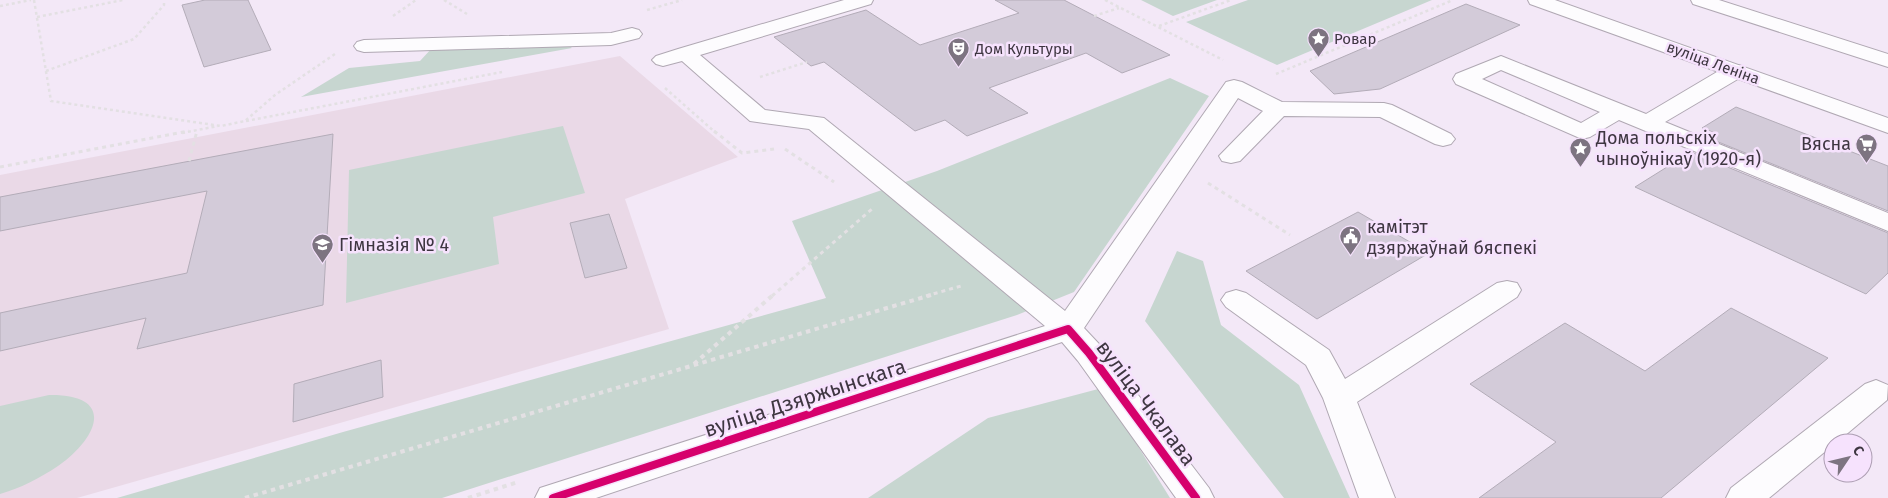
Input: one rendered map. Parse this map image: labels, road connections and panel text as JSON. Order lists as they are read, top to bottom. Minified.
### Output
{"streets":{"street":["вуліца Леніна","вуліца Дзяржынскага","вуліца Чкалава"]},"crossings":[["вуліца Дзяржынскага","вуліца Чкалава"]],"places":{"place":["Ровар","Дома польскіх чыноўнікаў (1920-я)"],"theatre":["Дом Культуры"],"supermarket":["Вясна"],"public building":["камітэт дзяржаўнай бяспекі"],"school or university":["Гімназія № 4"]},"north":"top right"}
